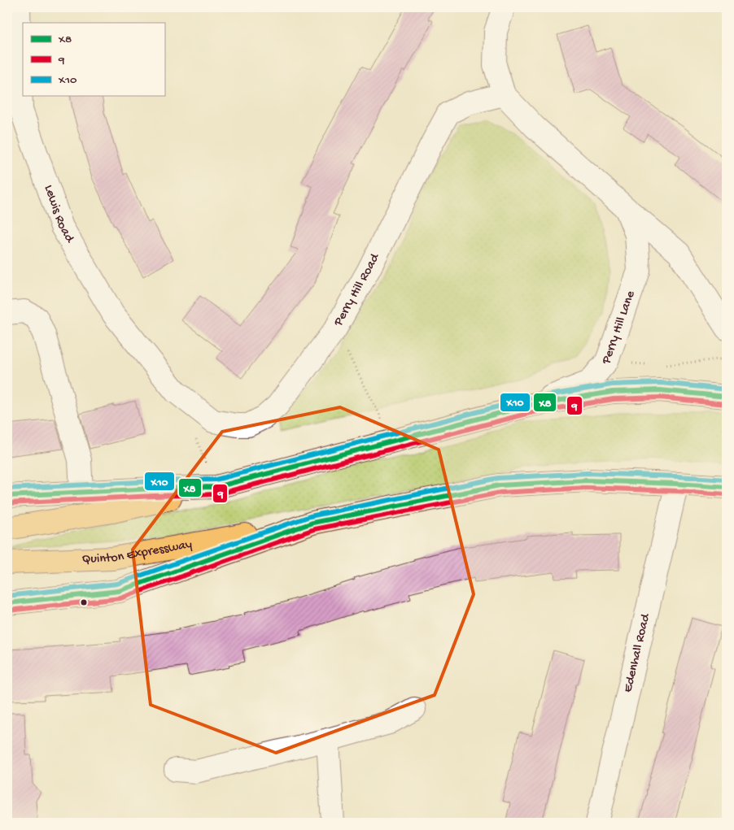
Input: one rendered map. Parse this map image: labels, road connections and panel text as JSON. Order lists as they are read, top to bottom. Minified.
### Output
{"streets":{"highway":["Quinton Expressway"],"street":["Lewis Road","Perry Hill Road","Perry Hill Lane","Edenhall Road"]},"crossings":[["Lewis Road","Perry Hill Road"],["Perry Hill Road","Perry Hill Lane"]],"lines":["transit line X10","transit line X8","transit line 9"],"legend":["X8","9","X10"]}
